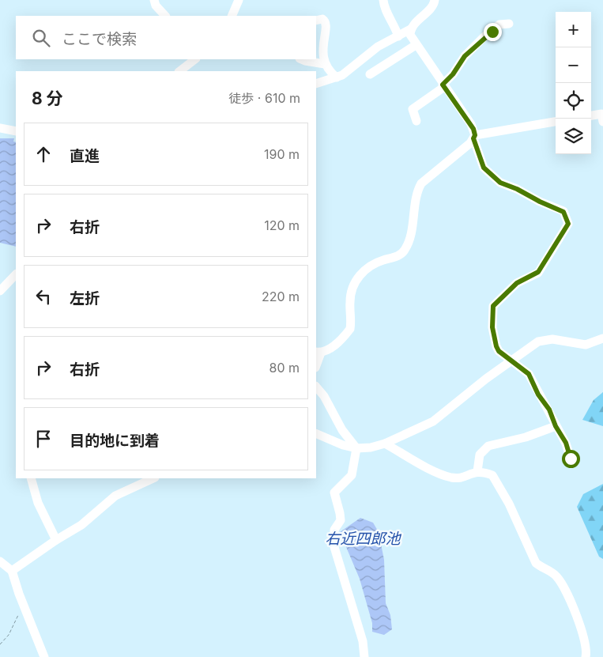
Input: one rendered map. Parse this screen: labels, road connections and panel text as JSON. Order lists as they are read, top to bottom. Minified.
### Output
{"water":["右近四郎池"],"page":{"map_buttons":["+","−"],"search":"ここで検索","heading":["8 分","徒歩 · 610 m"],"list":[["直進","190 m"],["右折","120 m"],["左折","220 m"],["右折","80 m"],"目的地に到着"]}}
